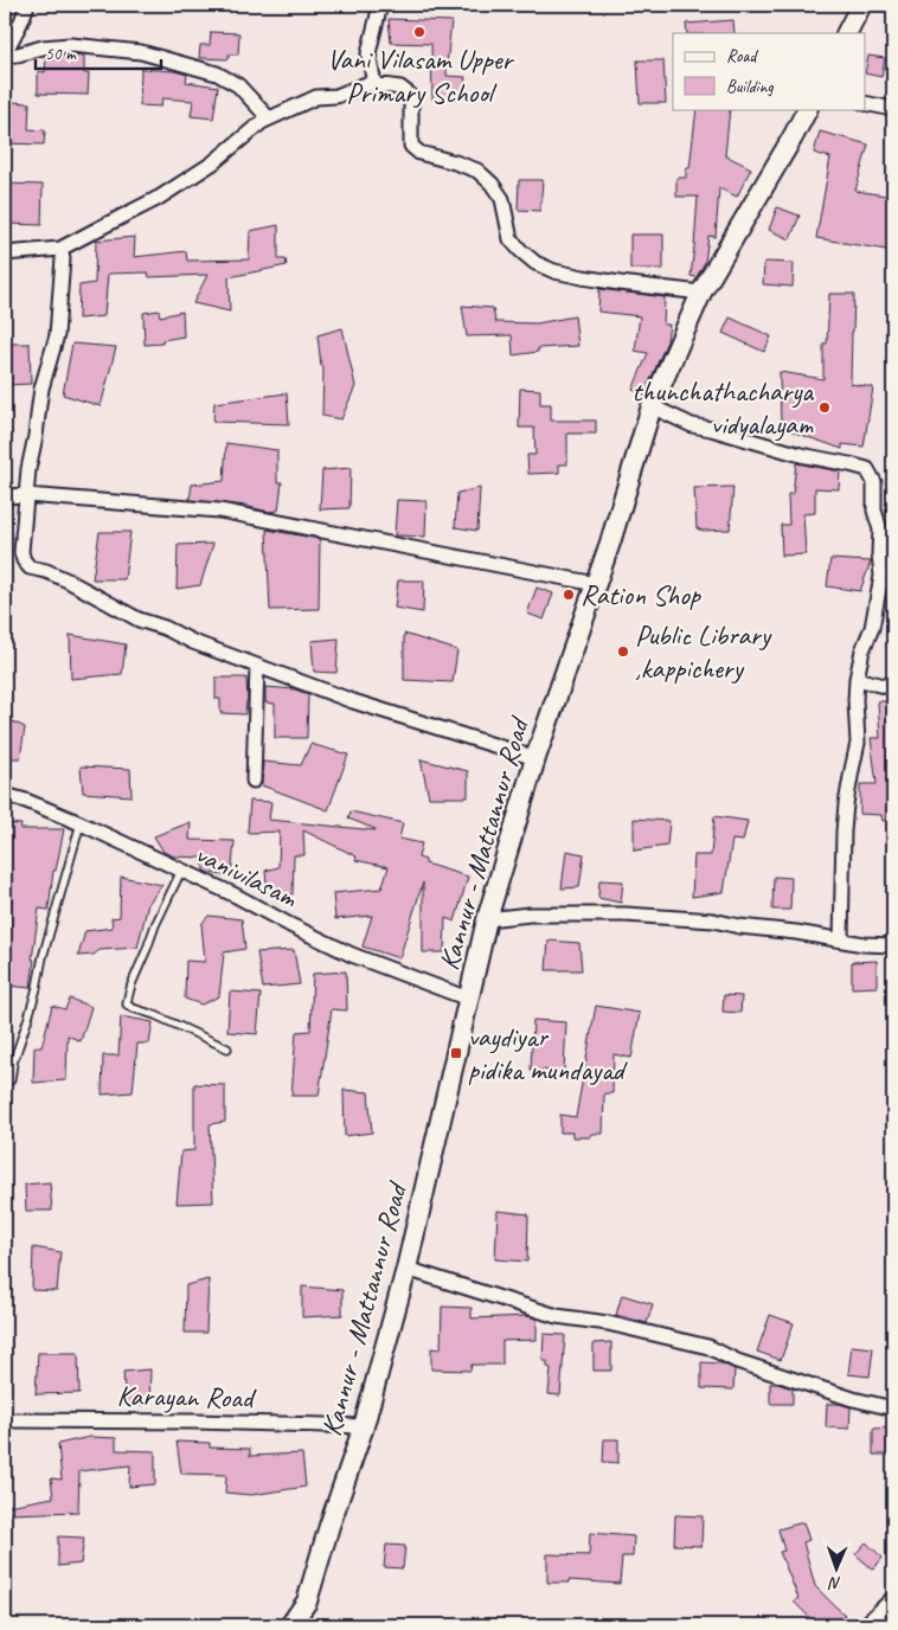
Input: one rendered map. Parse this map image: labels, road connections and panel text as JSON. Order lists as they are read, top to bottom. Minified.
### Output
{"streets":{"main road":["Kannur - Mattannur Road"],"street":["vanivilasam","Karayan Road"]},"crossings":[["Kannur - Mattannur Road","vanivilasam"],["Kannur - Mattannur Road","Karayan Road"]],"places":{"other":["Vani Vilasam Upper Primary School","thunchathacharya vidyalayam","Ration Shop","Public Library ,kappichery"],"transit":["vaydiyar pidika mundayad"]},"legend":["Road","Building"],"scale_bar":"50 m","north":"bottom"}
